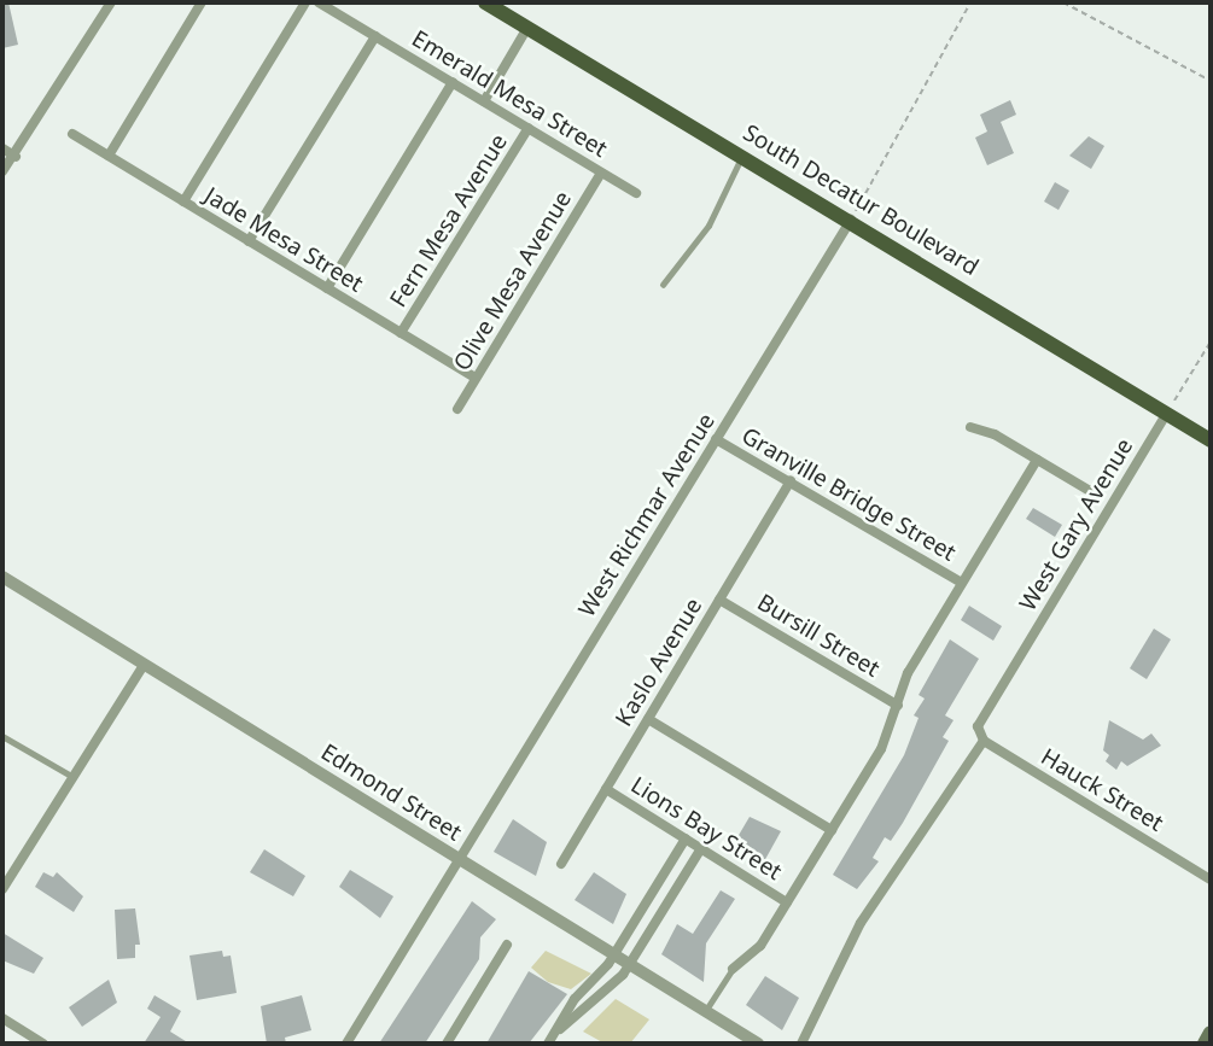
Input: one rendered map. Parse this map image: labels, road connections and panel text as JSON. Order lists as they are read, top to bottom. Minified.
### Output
{"streets":{"main road":["South Decatur Boulevard"],"street":["Emerald Mesa Street","Fern Mesa Avenue","Jade Mesa Street","Olive Mesa Avenue","Granville Bridge Street","West Richmar Avenue","West Gary Avenue","Bursill Street","Kaslo Avenue","Hauck Street","Edmond Street","Lions Bay Street"]},"crossings":[["Emerald Mesa Street","Fern Mesa Avenue"],["Emerald Mesa Street","Olive Mesa Avenue"],["South Decatur Boulevard","West Richmar Avenue"],["South Decatur Boulevard","West Gary Avenue"],["Fern Mesa Avenue","Jade Mesa Street"],["Jade Mesa Street","Olive Mesa Avenue"],["Granville Bridge Street","West Richmar Avenue"],["Granville Bridge Street","Kaslo Avenue"],["West Richmar Avenue","Edmond Street"],["West Gary Avenue","Hauck Street"],["Bursill Street","Kaslo Avenue"],["Kaslo Avenue","Lions Bay Street"]]}
